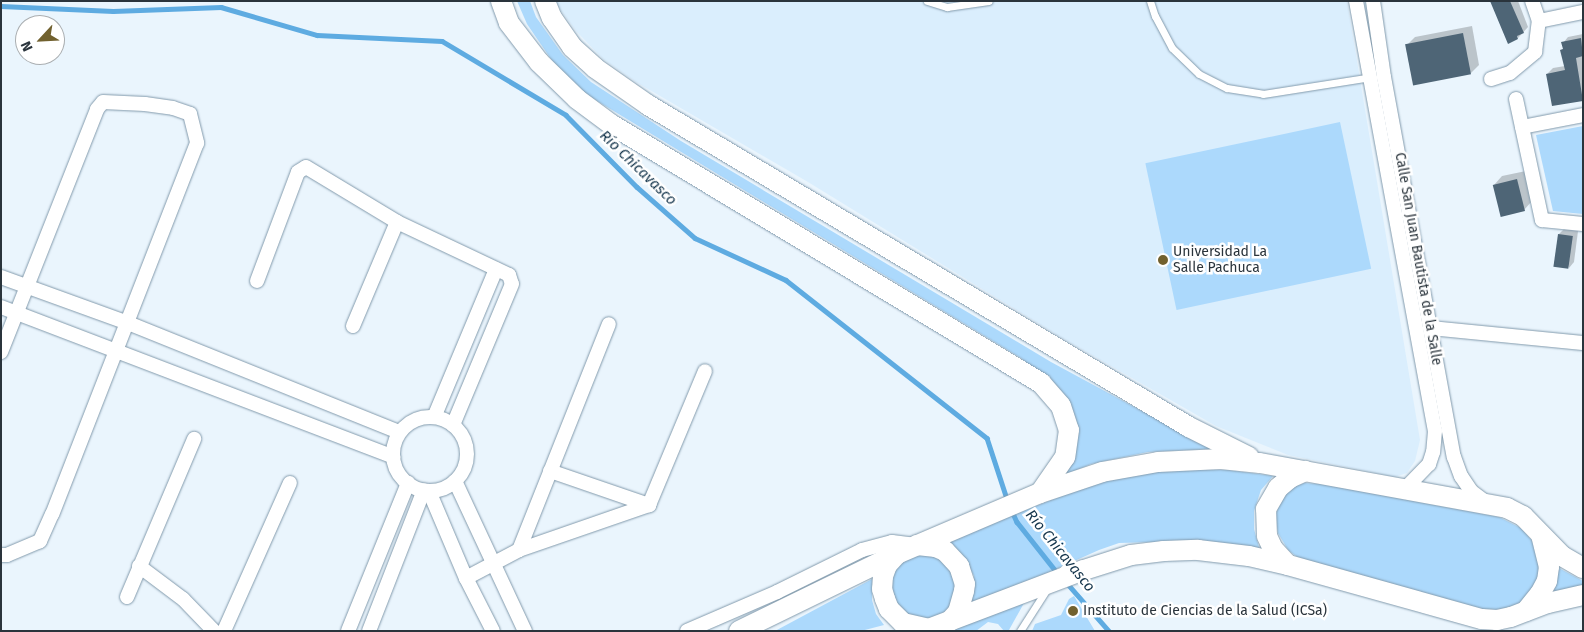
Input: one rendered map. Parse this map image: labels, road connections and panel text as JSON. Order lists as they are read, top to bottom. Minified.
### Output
{"streets":{"street":["Calle San Juan Bautista de la Salle"]},"water":["Río Chicavasco"],"places":["Universidad La Salle Pachuca","Instituto de Ciencias de la Salud (ICSa)"],"north":"bottom left"}
